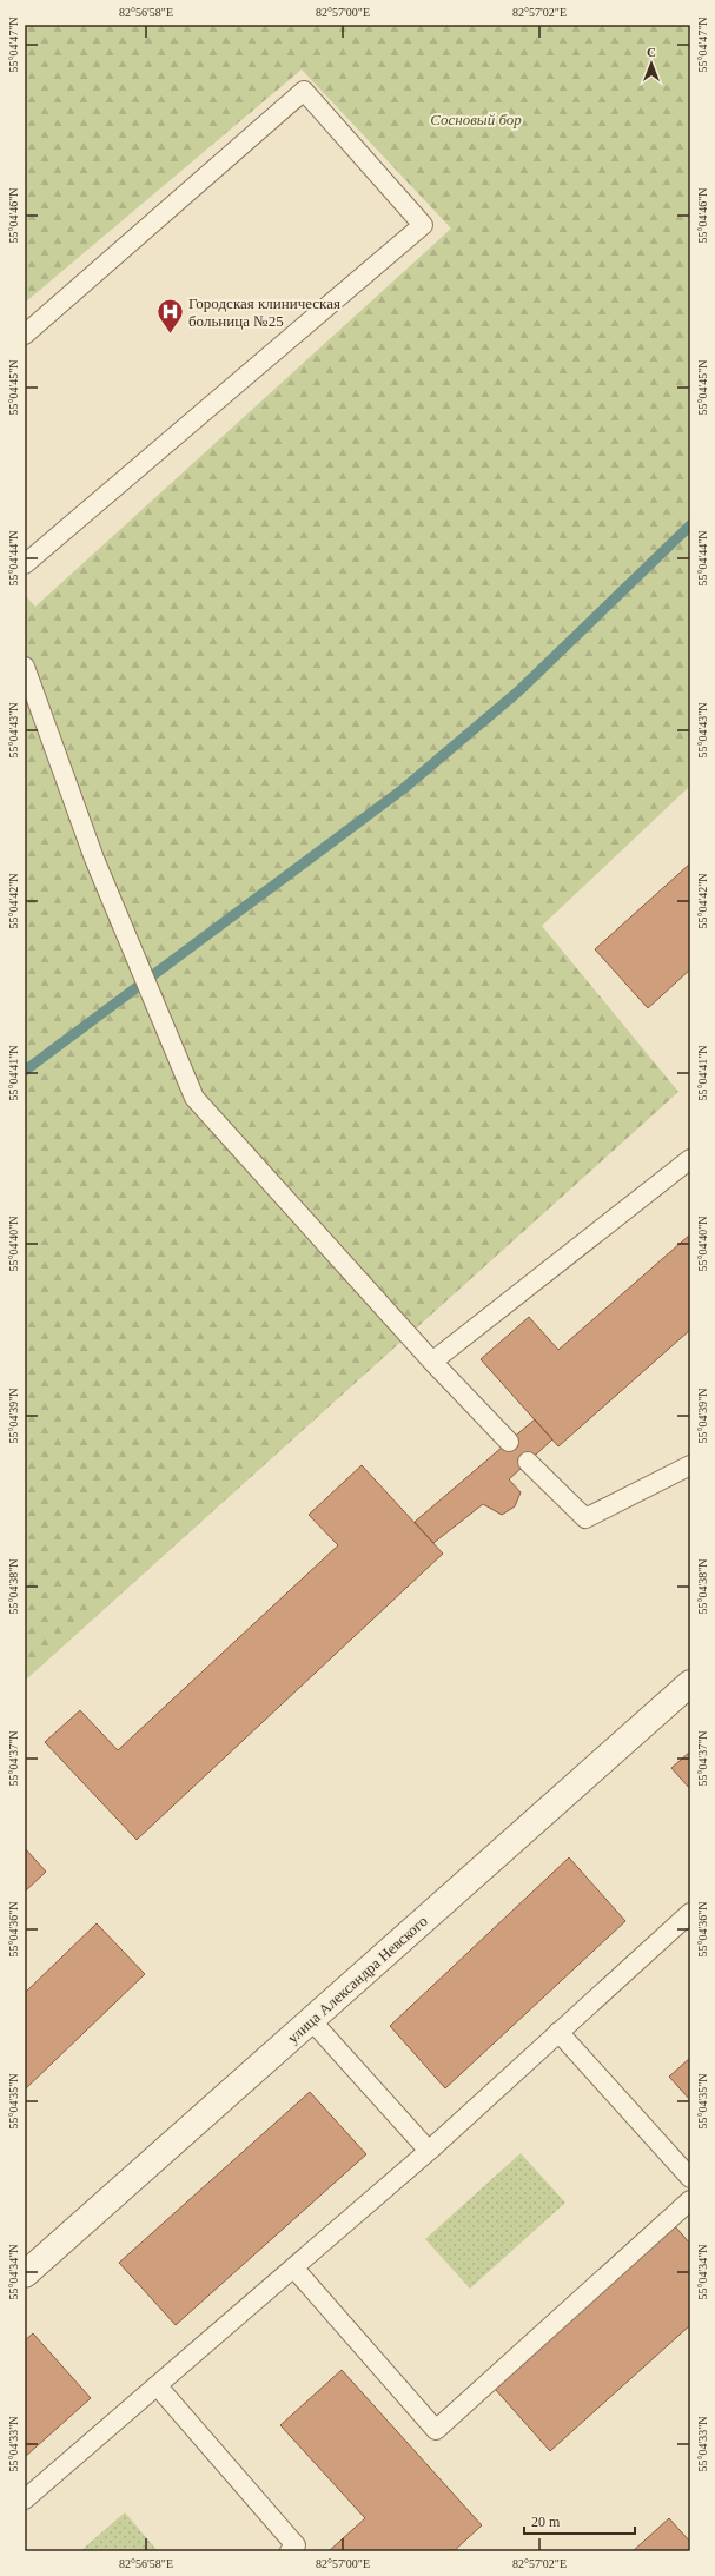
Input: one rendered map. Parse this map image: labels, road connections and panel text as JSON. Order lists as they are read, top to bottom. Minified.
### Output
{"streets":{"street":["улица Александра Невского"]},"parks":["Сосновый бор"],"places":{"hospital":["Городская клиническая больница №25"]},"scale_bar":"20 m","north":"top","coordinates":["82°56'58\"E","82°57'00\"E","82°57'02\"E","55°04'47\"N","55°04'46\"N","55°04'45\"N","55°04'44\"N","55°04'43\"N","55°04'42\"N","55°04'41\"N","55°04'40\"N","55°04'39\"N","55°04'38\"N","55°04'37\"N","55°04'36\"N","55°04'35\"N","55°04'34\"N","55°04'33\"N"]}
